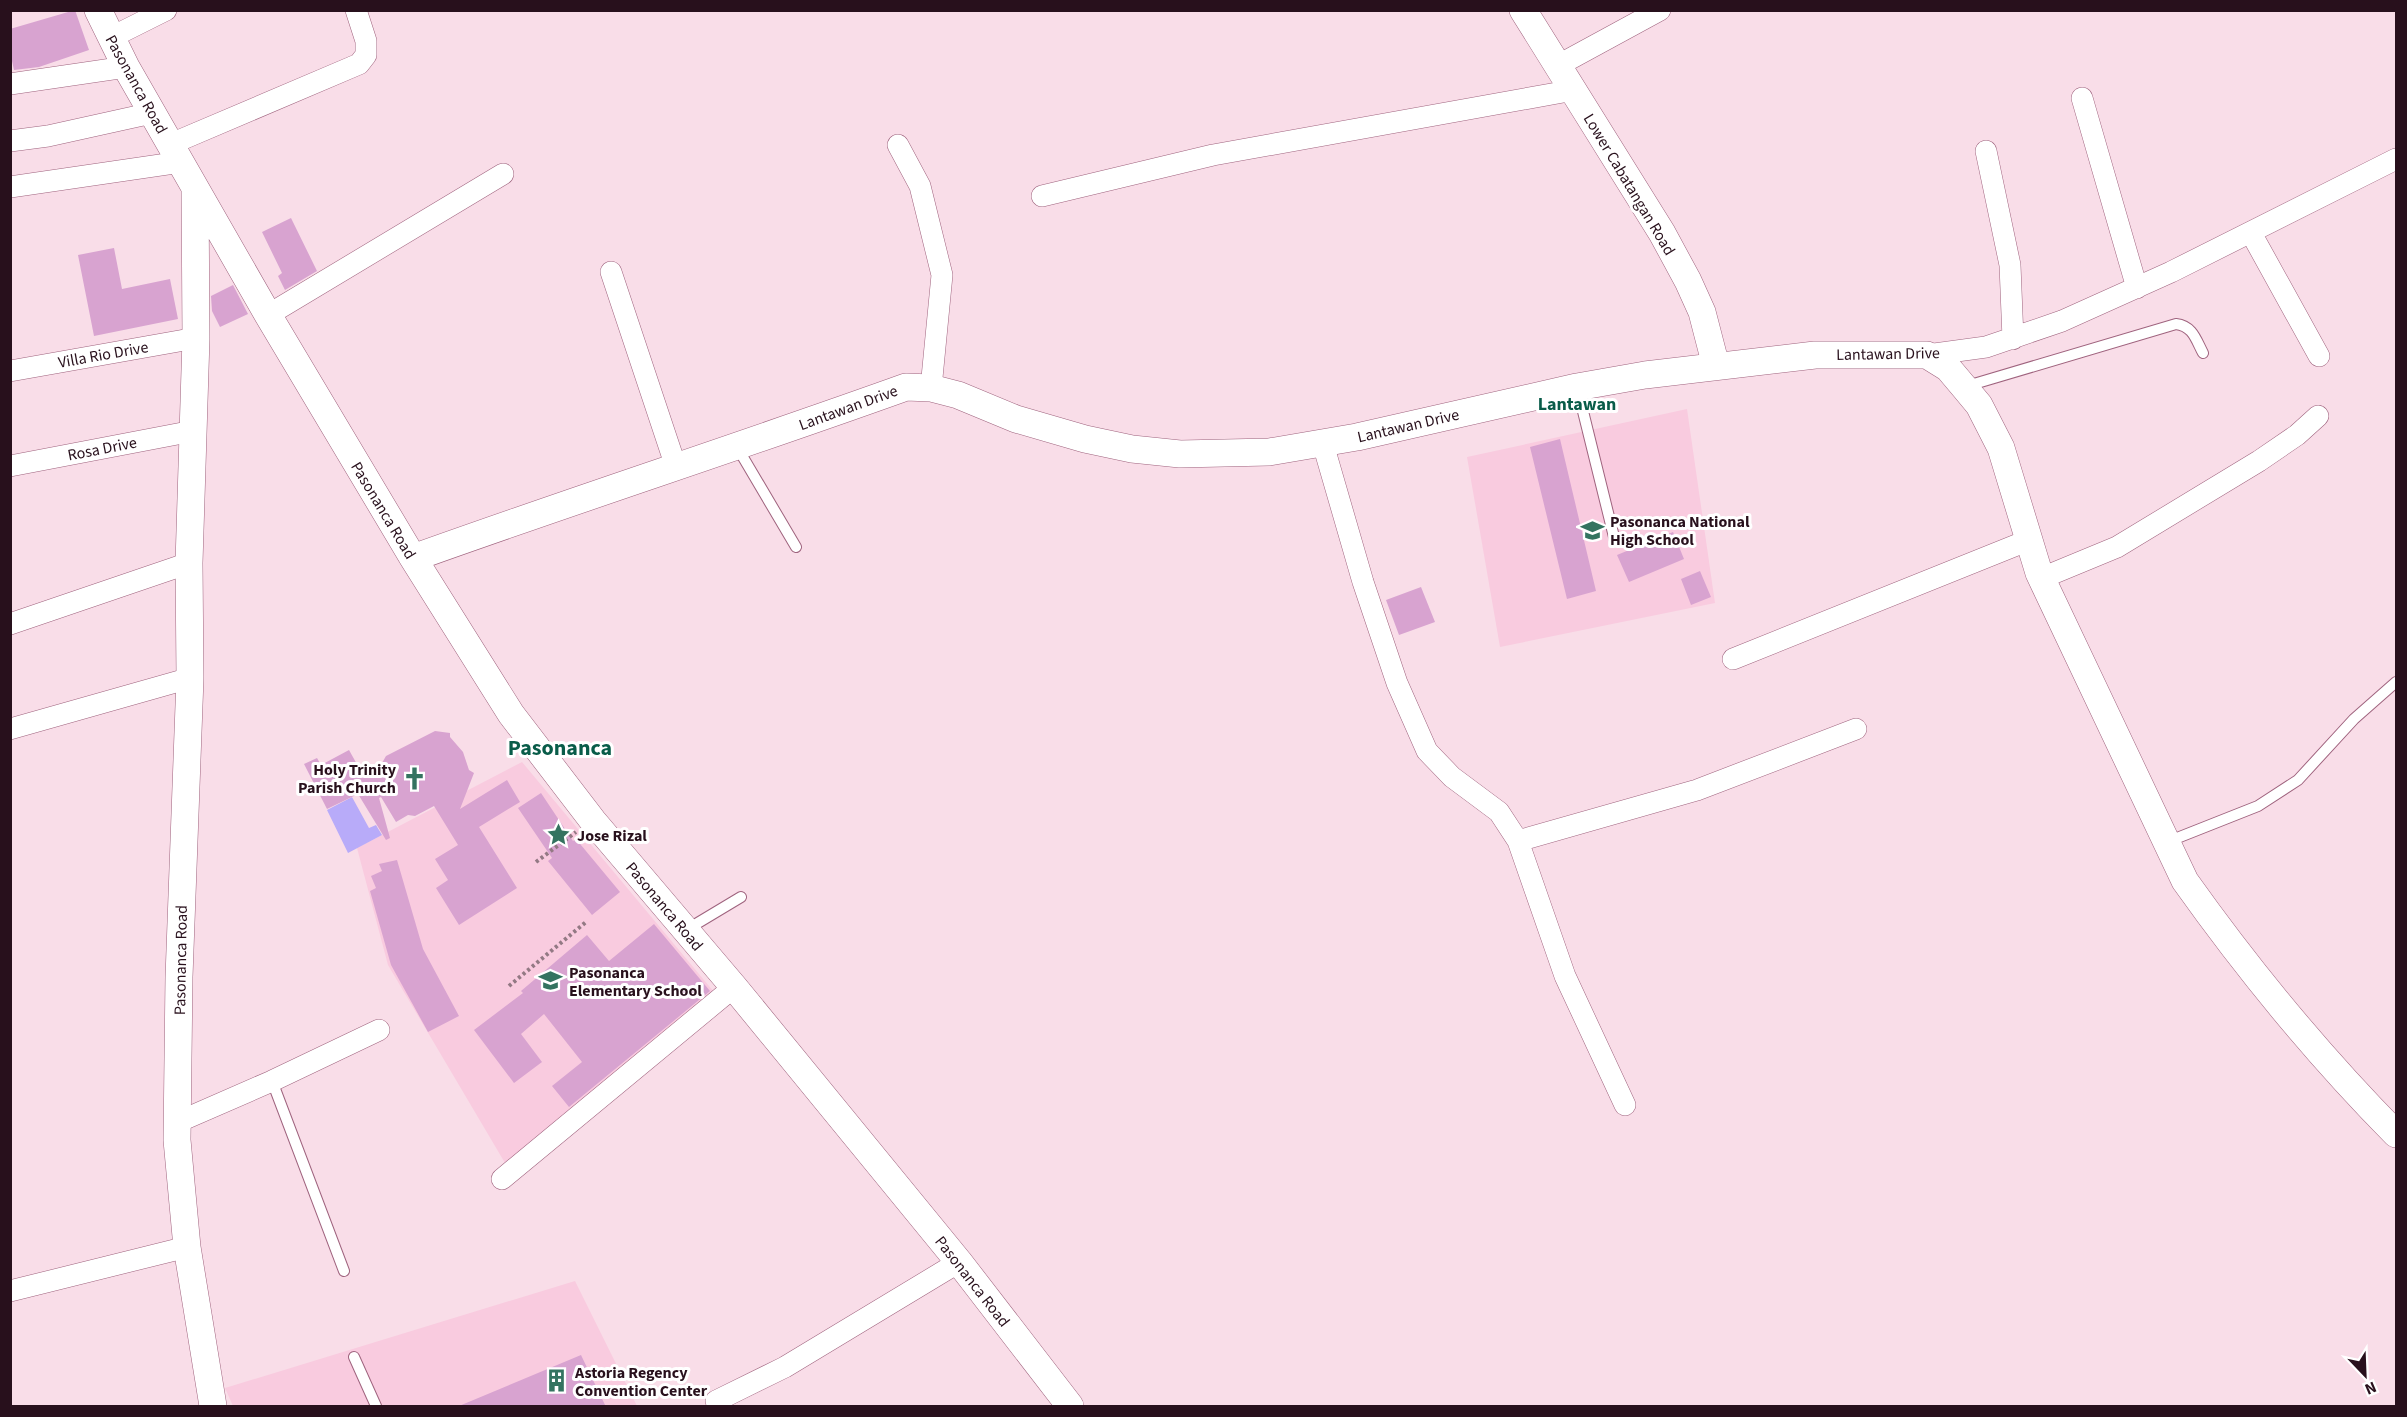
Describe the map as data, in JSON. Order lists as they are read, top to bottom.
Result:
{
  "streets": {
    "street": [
      "Pasonanca Road",
      "Lower Cabatangan Road",
      "Lantawan Drive",
      "Villa Rio Drive",
      "Rosa Drive"
    ]
  },
  "crossings": [
    ["Pasonanca Road", "Lantawan Drive"],
    ["Pasonanca Road", "Villa Rio Drive"],
    ["Pasonanca Road", "Rosa Drive"],
    ["Lower Cabatangan Road", "Lantawan Drive"]
  ],
  "districts": ["Lantawan", "Pasonanca"],
  "places": {
    "school or university": ["Pasonanca National High School", "Pasonanca Elementary School"],
    "church": ["Holy Trinity Parish Church"],
    "place": ["Jose Rizal"],
    "building": ["Astoria Regency Convention Center"]
  },
  "north": "bottom right"
}
